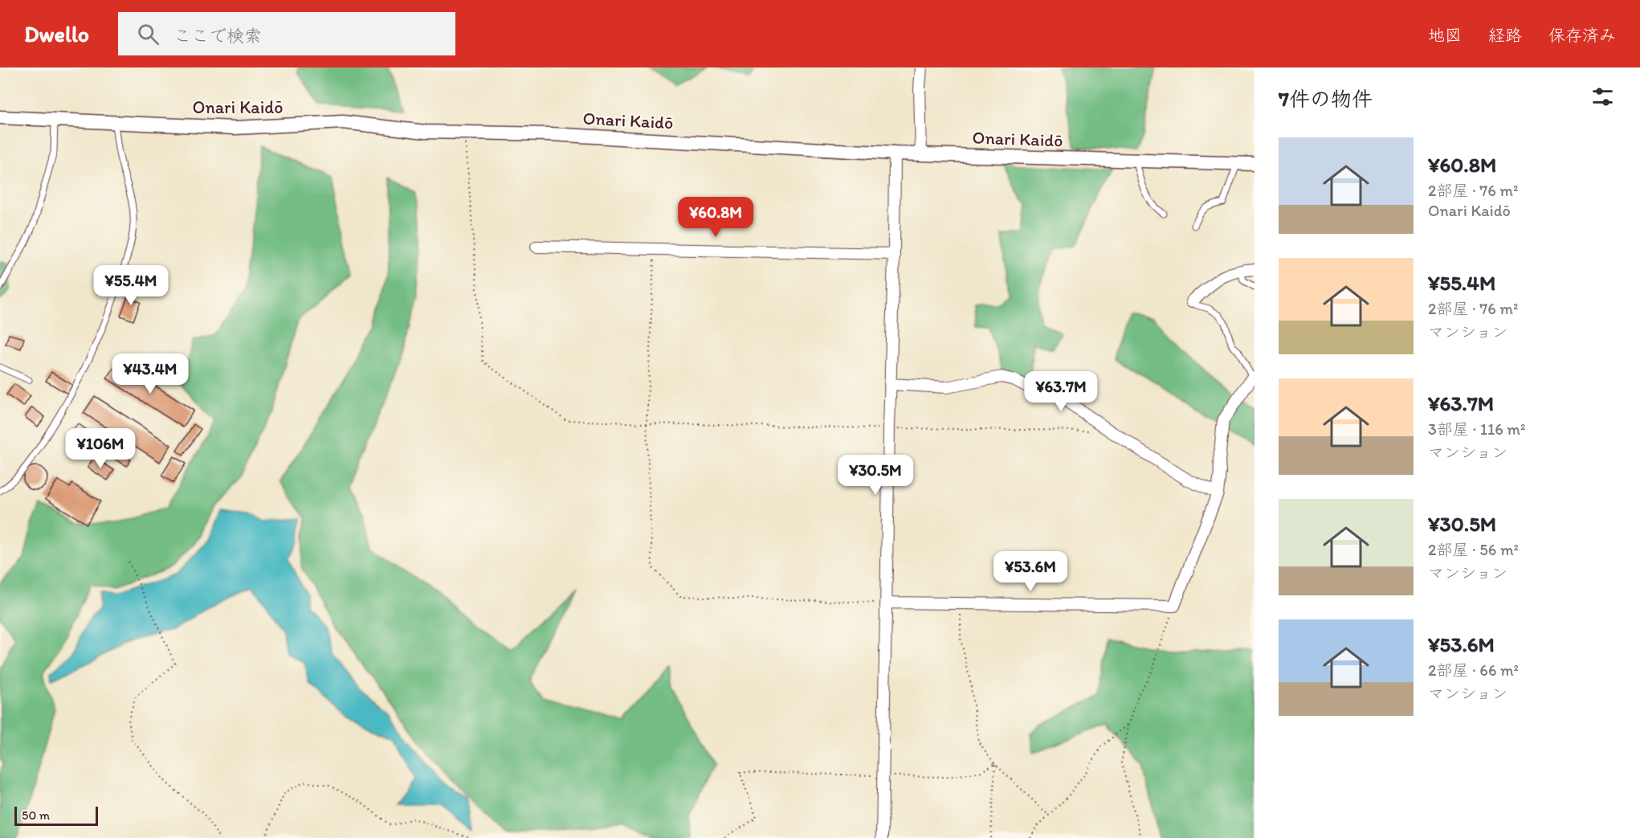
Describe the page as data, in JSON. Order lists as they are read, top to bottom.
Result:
{
  "streets": {
    "street": ["Onari Kaidō"]
  },
  "scale_bar": "50 m",
  "page": {
    "header": "Dwello",
    "search": "ここで検索",
    "nav": ["地図", "経路", "保存済み"],
    "heading": "7件の物件",
    "list": [
      {
        "name": "¥60.8M",
        "note": "2部屋 · 76 m² · Onari Kaidō"
      },
      {
        "name": "¥55.4M",
        "note": "2部屋 · 76 m² · マンション"
      },
      {
        "name": "¥63.7M",
        "note": "3部屋 · 116 m² · マンション"
      },
      {
        "name": "¥30.5M",
        "note": "2部屋 · 56 m² · マンション"
      },
      {
        "name": "¥53.6M",
        "note": "2部屋 · 66 m² · マンション"
      }
    ],
    "price": [
      "¥60.8M",
      "¥55.4M",
      "¥43.4M",
      "¥63.7M",
      "¥106M",
      "¥30.5M",
      "¥53.6M"
    ],
    "scale": "50 m"
  }
}
